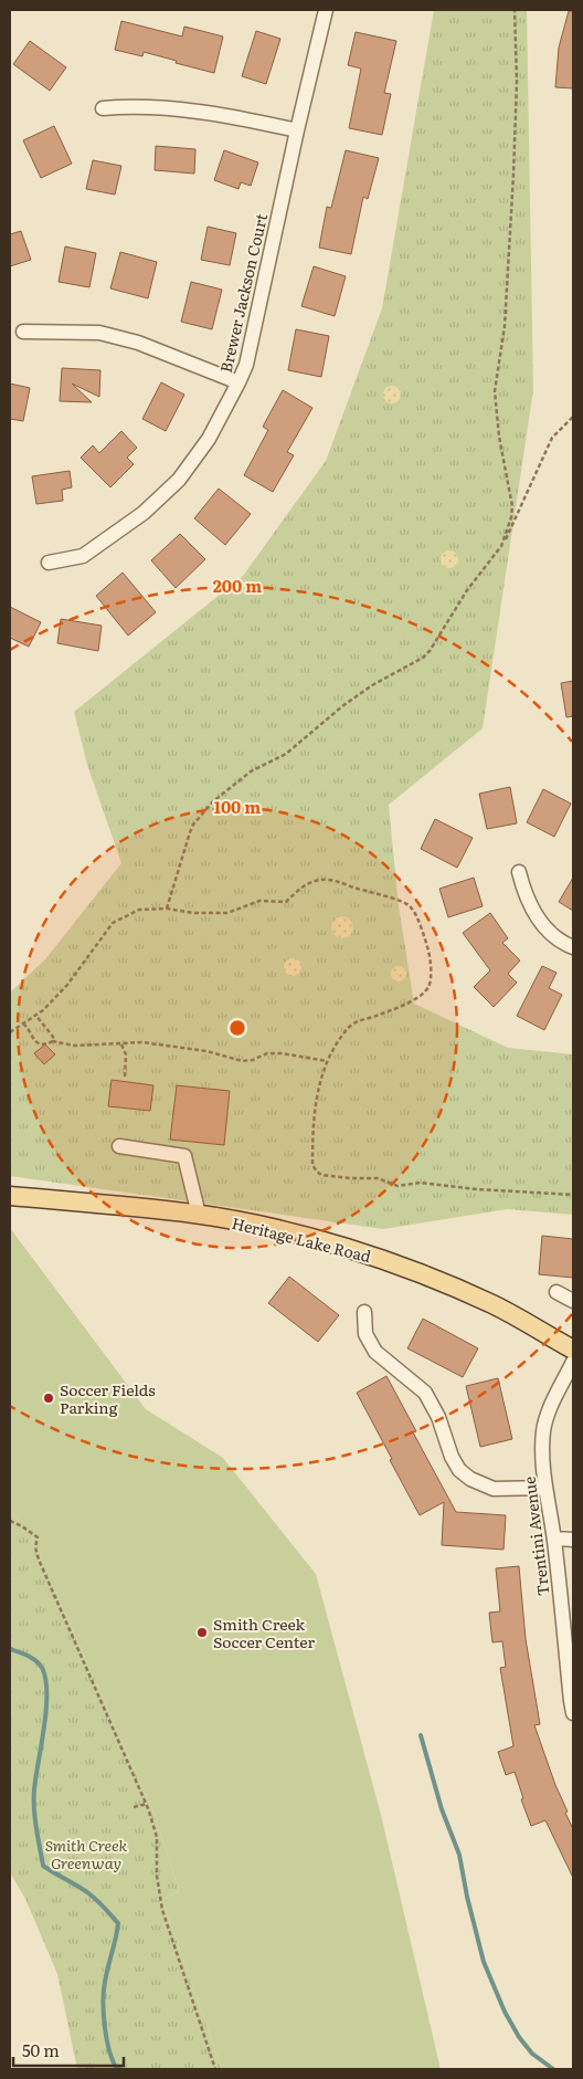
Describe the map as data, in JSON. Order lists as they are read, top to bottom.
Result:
{
  "streets": {
    "main road": ["Heritage Lake Road"],
    "street": ["Brewer Jackson Court", "Trentini Avenue"]
  },
  "parks": ["Smith Creek Greenway"],
  "places": ["Soccer Fields Parking", "Smith Creek Soccer Center"],
  "scale_bar": "50 m",
  "rings": ["200 m", "100 m"]
}
